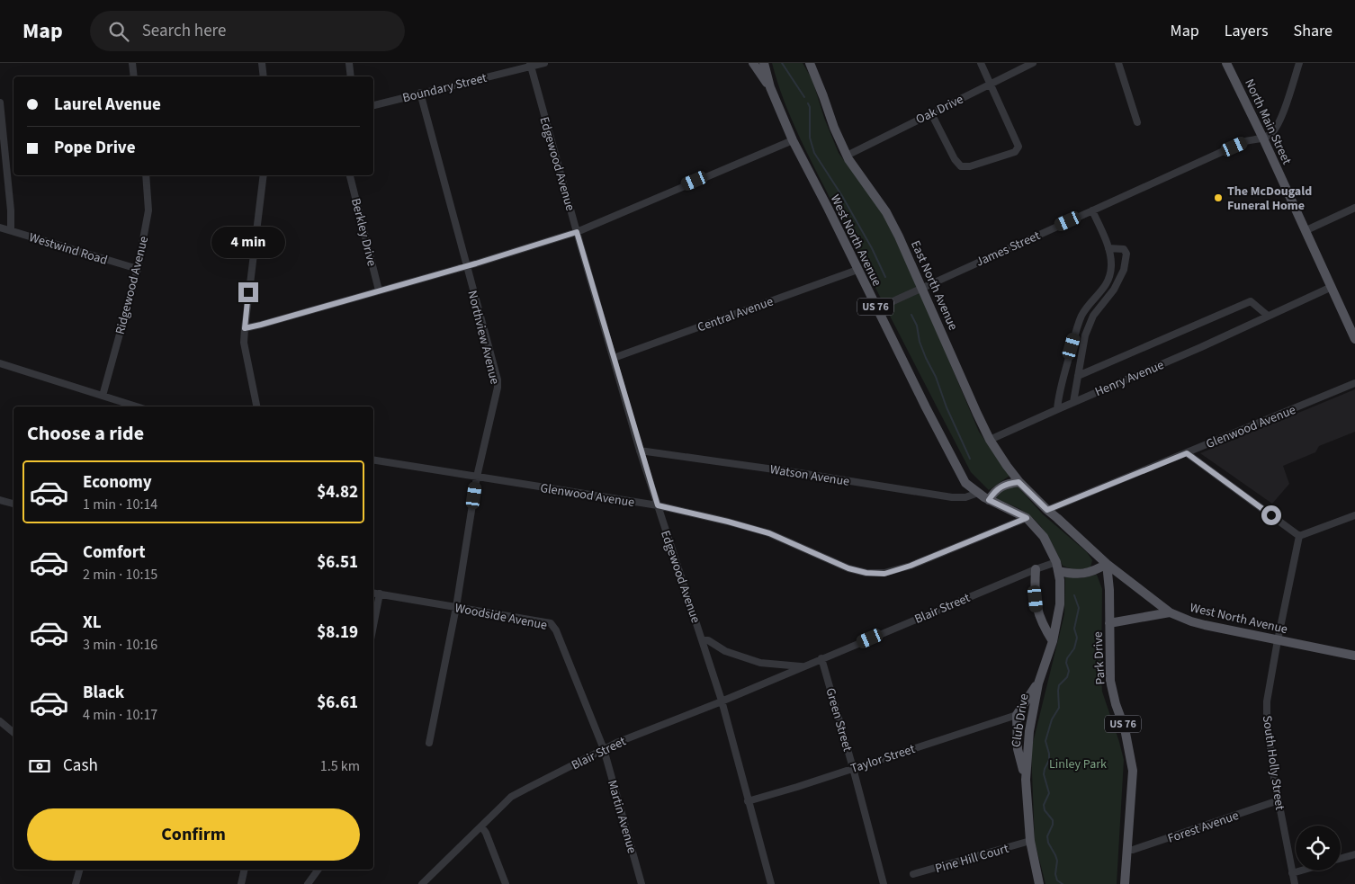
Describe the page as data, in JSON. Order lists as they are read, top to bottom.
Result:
{
  "streets": {
    "main road": [
      "North Main Street",
      "West North Avenue",
      "East North Avenue",
      "US 76",
      "Park Drive",
      "Club Drive"
    ],
    "street": [
      "Boundary Street",
      "Oak Drive",
      "Edgewood Avenue",
      "Berkley Drive",
      "Westwind Road",
      "James Street",
      "Ridgewood Avenue",
      "Central Avenue",
      "Northview Avenue",
      "Henry Avenue",
      "Glenwood Avenue",
      "Watson Avenue",
      "Blair Street",
      "Woodside Avenue",
      "Green Street",
      "Taylor Street",
      "South Holly Street",
      "Martin Avenue",
      "Forest Avenue",
      "Pine Hill Court"
    ]
  },
  "crossings": [
    ["Boundary Street", "Edgewood Avenue"],
    ["Boundary Street", "Northview Avenue"],
    ["Oak Drive", "East North Avenue"],
    ["North Main Street", "James Street"],
    ["North Main Street", "Henry Avenue"],
    ["Edgewood Avenue", "Central Avenue"],
    ["Edgewood Avenue", "Glenwood Avenue"],
    ["Edgewood Avenue", "Watson Avenue"],
    ["Edgewood Avenue", "Blair Street"],
    ["Edgewood Avenue", "Taylor Street"],
    ["West North Avenue", "James Street"],
    ["West North Avenue", "East North Avenue"],
    ["West North Avenue", "US 76"],
    ["West North Avenue", "Central Avenue"],
    ["West North Avenue", "Glenwood Avenue"],
    ["West North Avenue", "Watson Avenue"],
    ["West North Avenue", "Park Drive"],
    ["West North Avenue", "South Holly Street"],
    ["Westwind Road", "Ridgewood Avenue"],
    ["James Street", "East North Avenue"],
    ["East North Avenue", "Henry Avenue"],
    ["East North Avenue", "Glenwood Avenue"],
    ["US 76", "Glenwood Avenue"],
    ["US 76", "Blair Street"],
    ["US 76", "Club Drive"],
    ["Northview Avenue", "Glenwood Avenue"],
    ["Northview Avenue", "Woodside Avenue"],
    ["Blair Street", "Woodside Avenue"],
    ["Blair Street", "Green Street"],
    ["Blair Street", "Club Drive"],
    ["Blair Street", "Martin Avenue"],
    ["Woodside Avenue", "Martin Avenue"],
    ["Park Drive", "Forest Avenue"],
    ["Green Street", "Taylor Street"],
    ["Club Drive", "Pine Hill Court"],
    ["South Holly Street", "Forest Avenue"]
  ],
  "parks": ["Linley Park"],
  "places": ["The McDougald Funeral Home"],
  "page": {
    "header": "Map",
    "search": "Search here",
    "nav": ["Map", "Layers", "Share"],
    "banner": ["Laurel Avenue", "Pope Drive"],
    "bubble": "4 min",
    "heading": "Choose a ride",
    "list": [
      {
        "name": "Economy",
        "note": "1 min · 10:14",
        "value": "$4.82"
      },
      {
        "name": "Comfort",
        "note": "2 min · 10:15",
        "value": "$6.51"
      },
      {
        "name": "XL",
        "note": "3 min · 10:16",
        "value": "$8.19"
      },
      {
        "name": "Black",
        "note": "4 min · 10:17",
        "value": "$6.61"
      }
    ],
    "pay": ["Cash", "1.5 km"],
    "buttons": "Confirm"
  }
}
